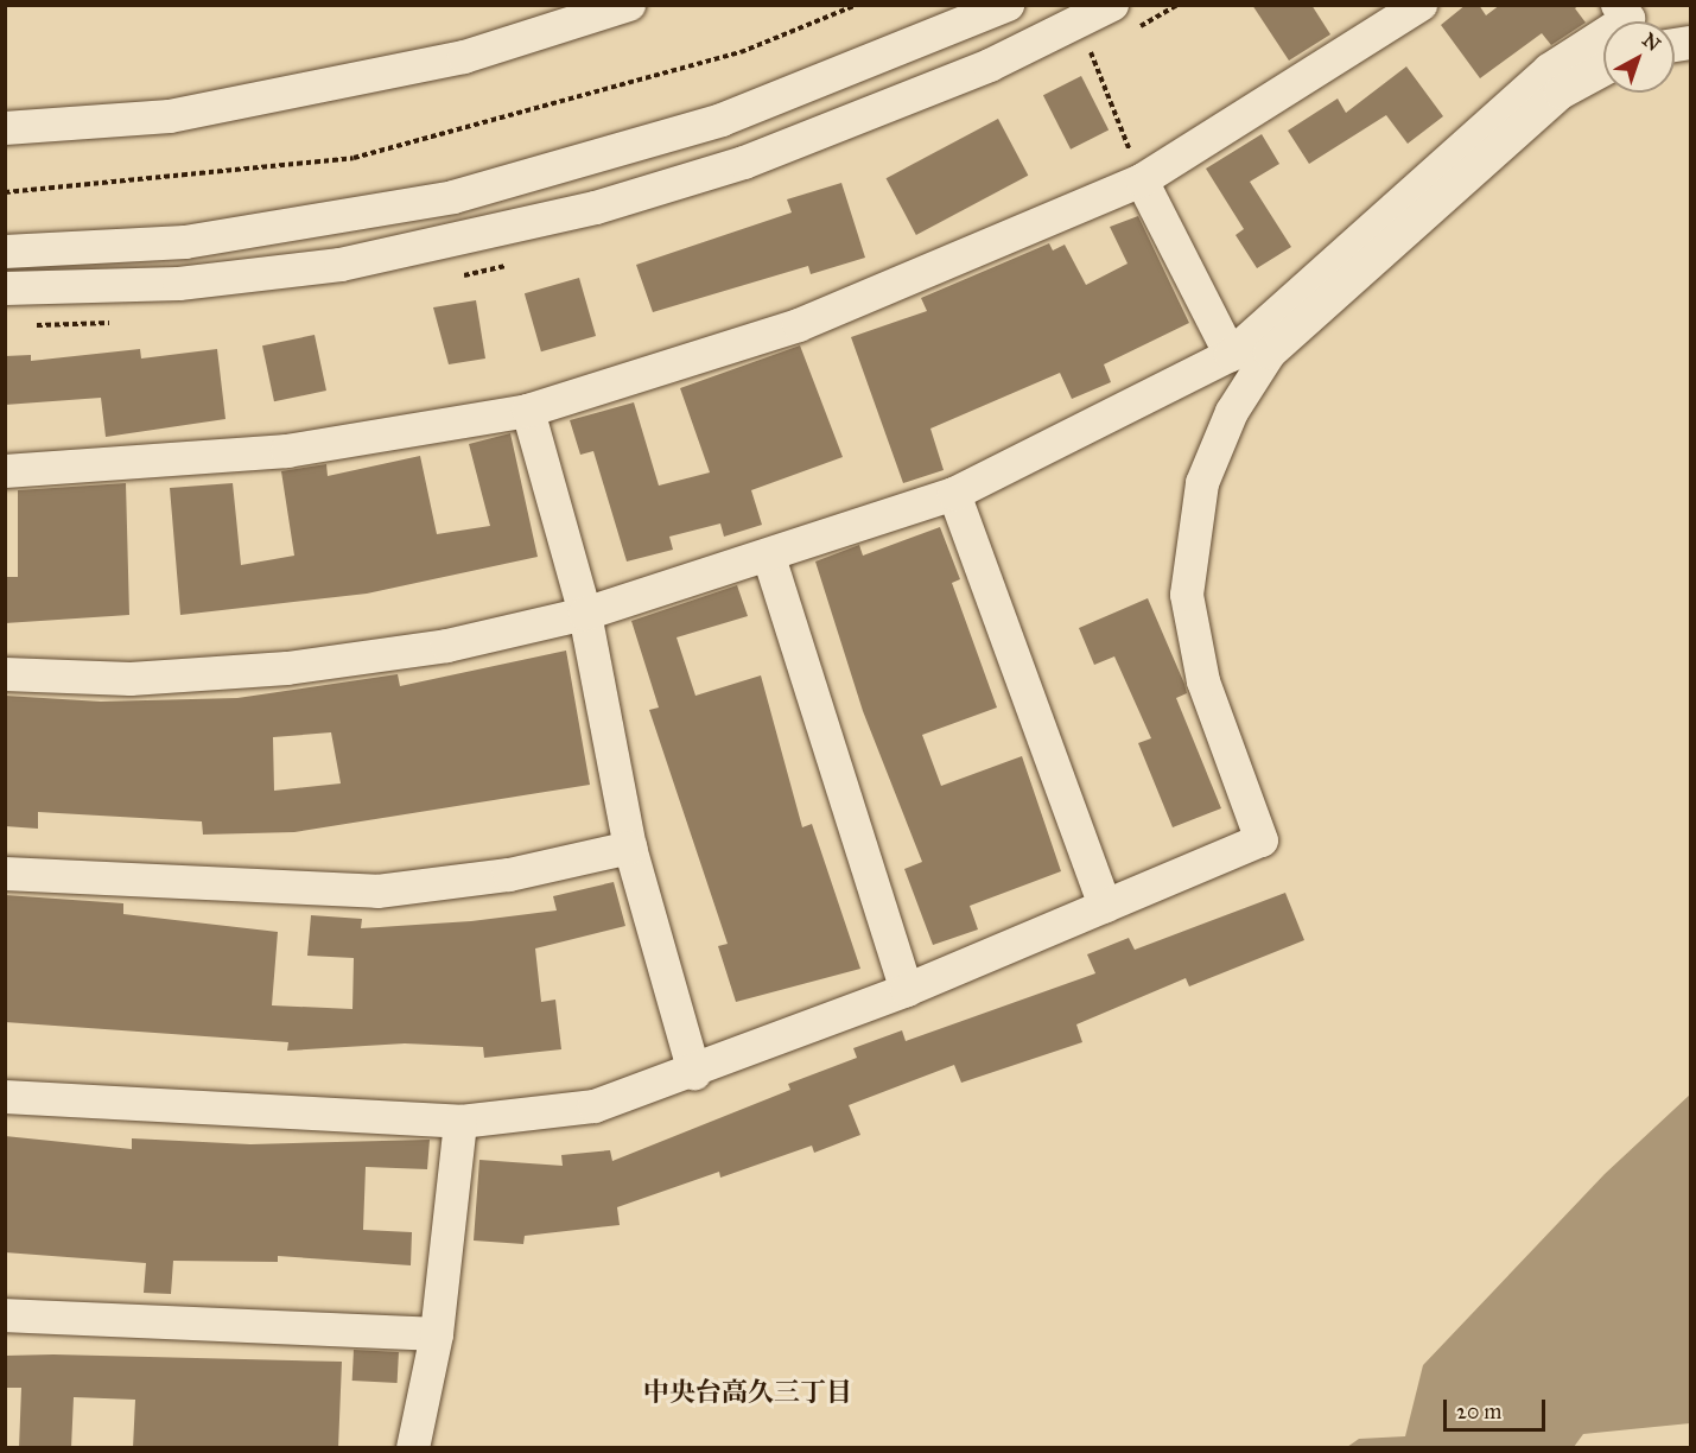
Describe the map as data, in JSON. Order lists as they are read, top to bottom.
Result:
{
  "districts": ["中央台高久三丁目"],
  "scale_bar": "20 m",
  "north": "top right"
}
